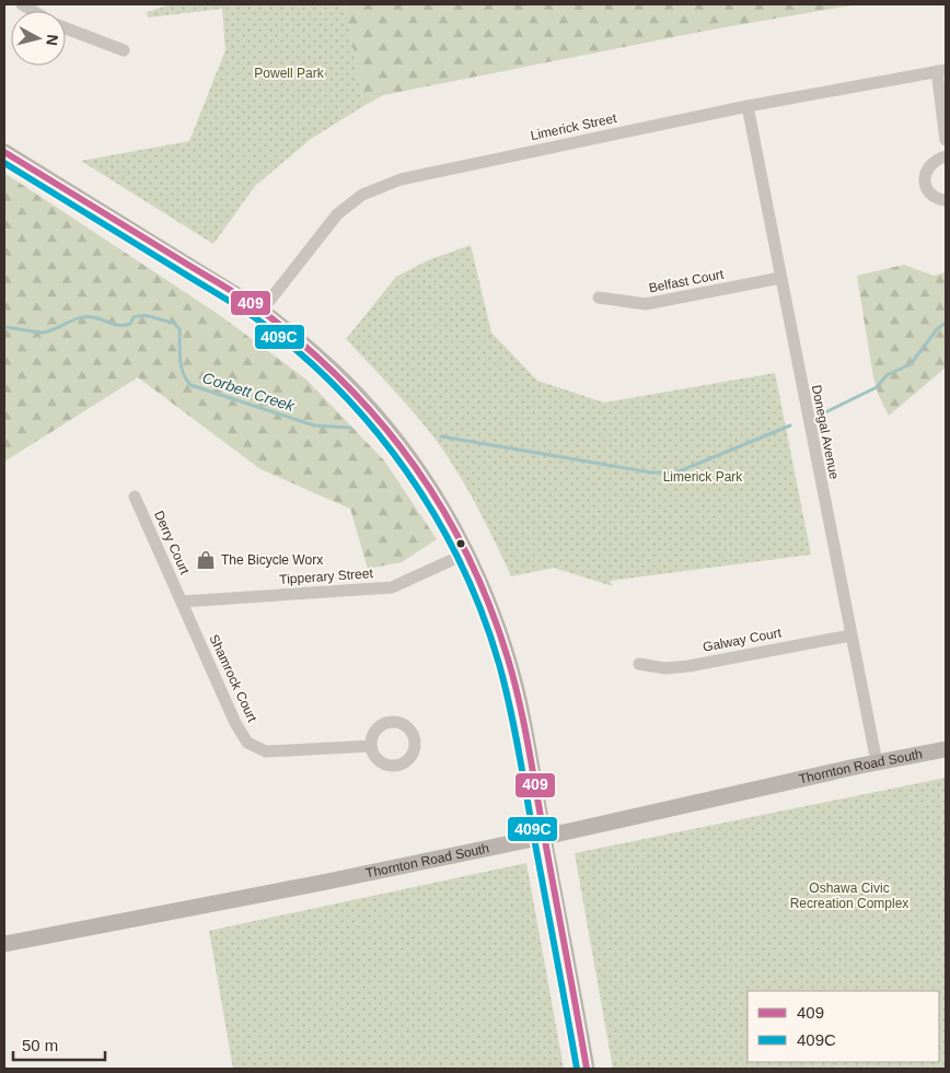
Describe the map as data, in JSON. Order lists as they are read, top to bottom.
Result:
{
  "streets": {
    "main road": ["Thornton Road South"],
    "street": [
      "Limerick Street",
      "Belfast Court",
      "Donegal Avenue",
      "Derry Court",
      "Tipperary Street",
      "Galway Court",
      "Shamrock Court"
    ]
  },
  "crossings": [
    ["Limerick Street", "Donegal Avenue"],
    ["Belfast Court", "Donegal Avenue"],
    ["Donegal Avenue", "Galway Court"],
    ["Donegal Avenue", "Thornton Road South"],
    ["Derry Court", "Tipperary Street"],
    ["Derry Court", "Shamrock Court"],
    ["Tipperary Street", "Shamrock Court"]
  ],
  "water": ["Corbett Creek"],
  "parks": ["Powell Park", "Limerick Park", "Oshawa Civic Recreation Complex"],
  "places": {
    "shop": ["The Bicycle Worx"]
  },
  "lines": ["transit line 409", "transit line 409C"],
  "legend": ["409", "409C"],
  "scale_bar": "50 m",
  "north": "right"
}
